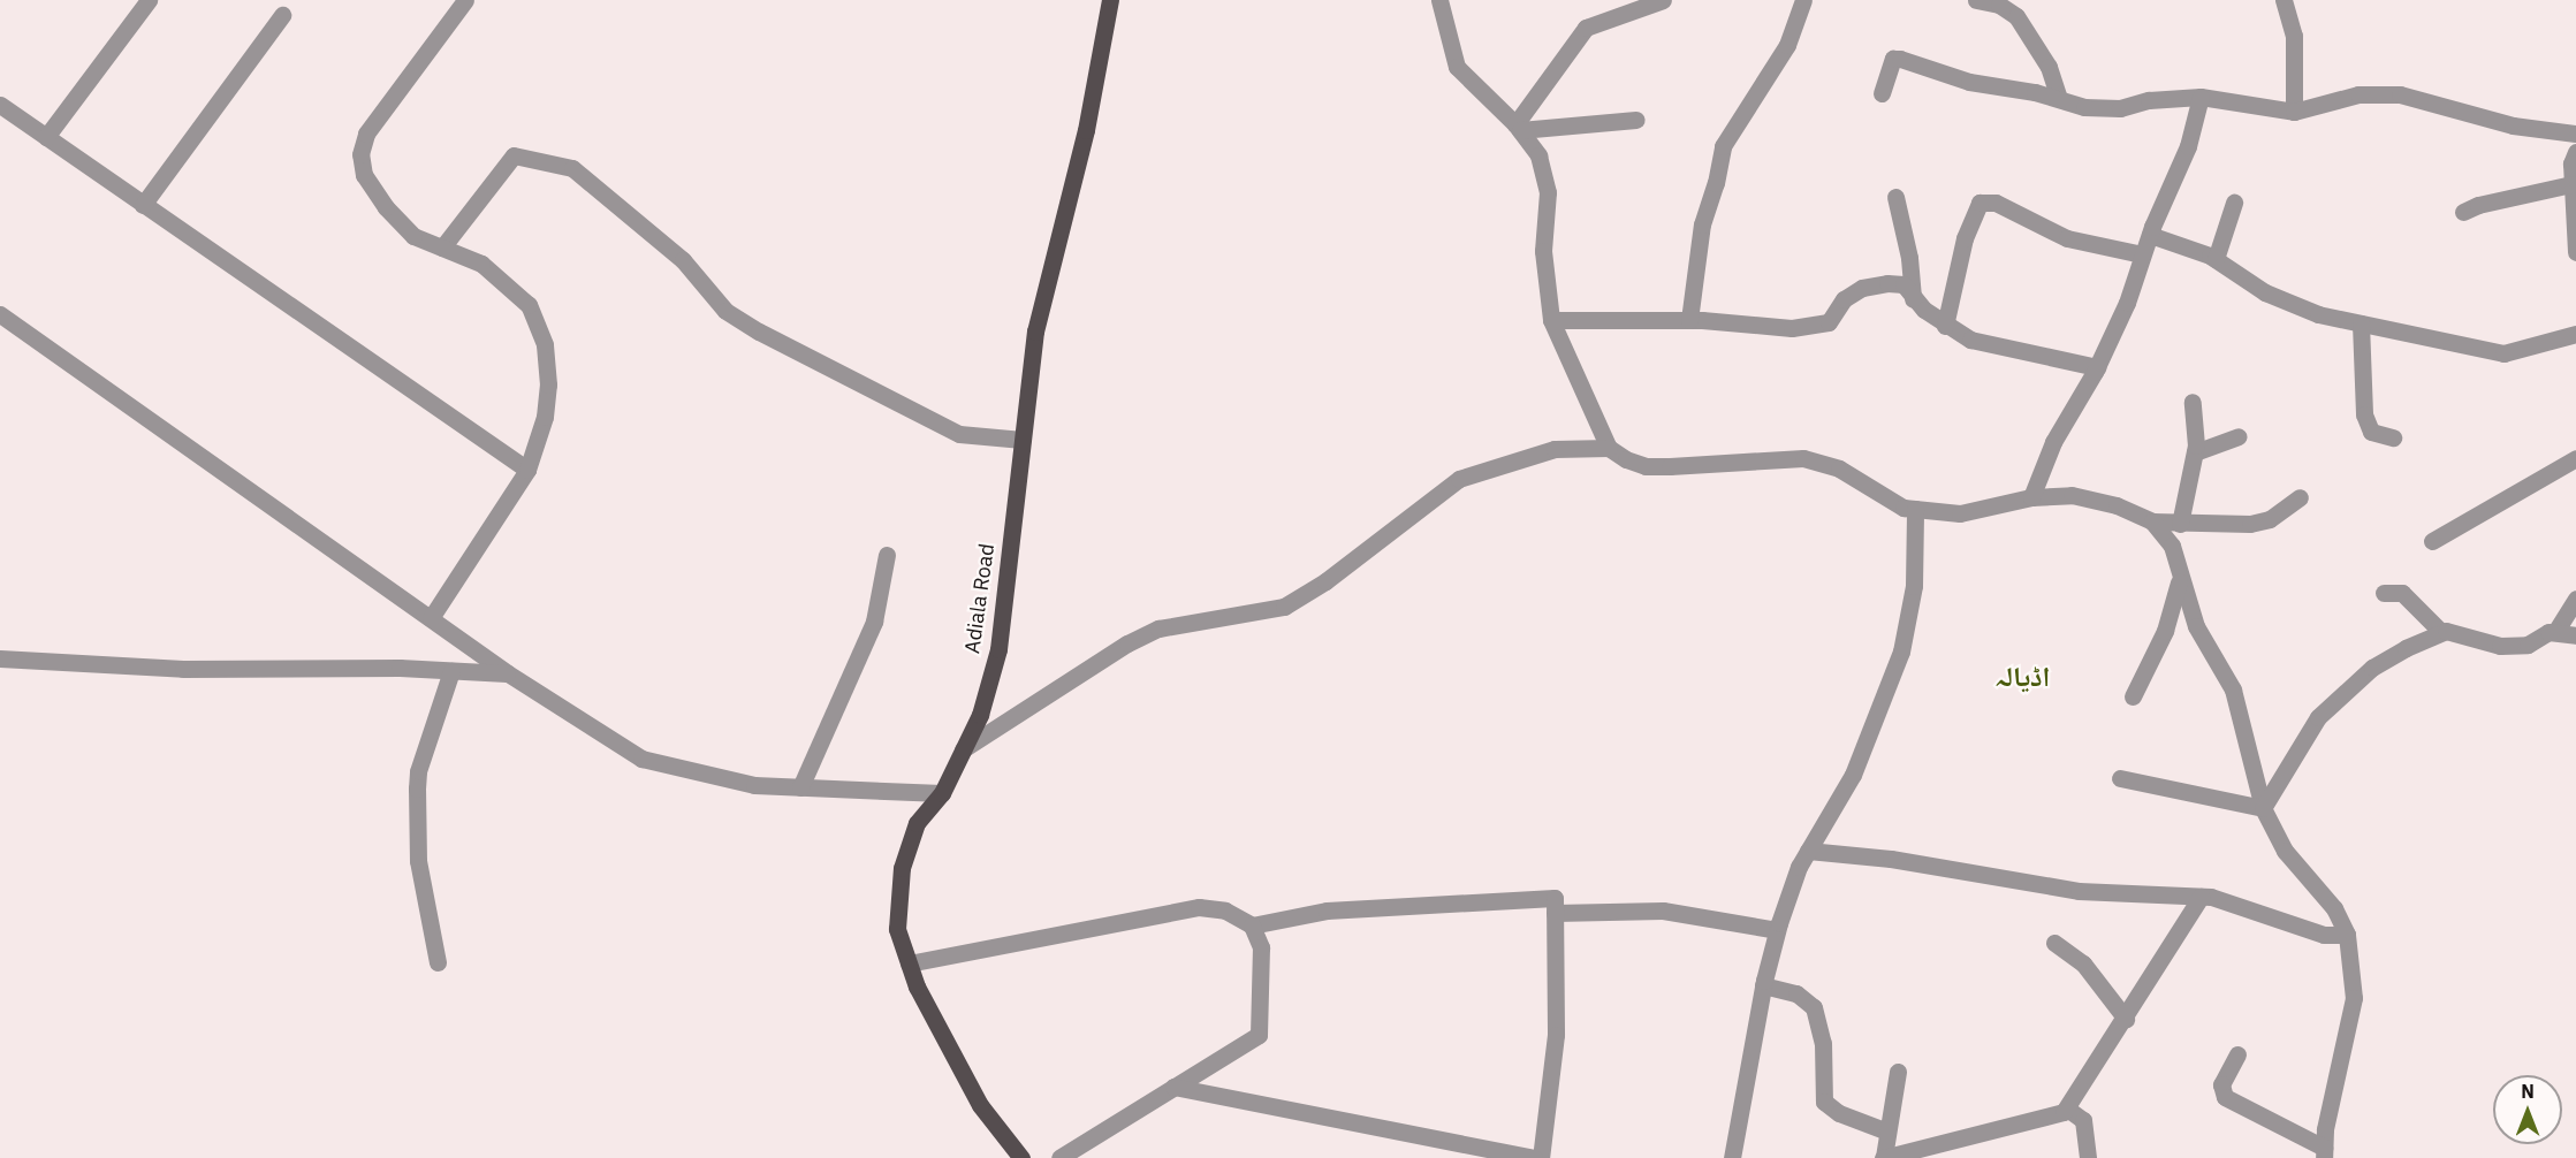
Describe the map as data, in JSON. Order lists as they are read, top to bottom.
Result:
{
  "streets": {
    "main road": ["Adiala Road"]
  },
  "districts": ["اڈیالہ"],
  "north": "top"
}
